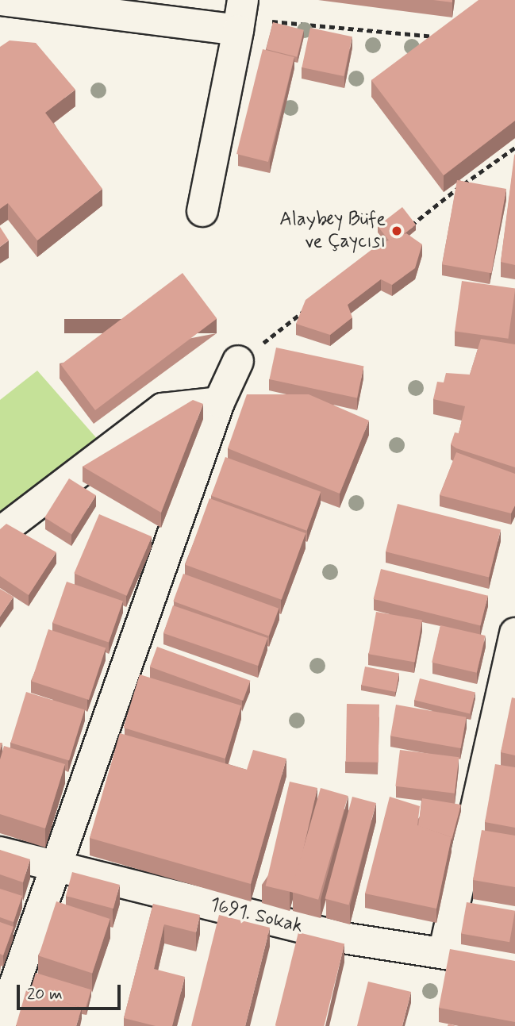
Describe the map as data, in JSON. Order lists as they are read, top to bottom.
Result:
{
  "streets": {
    "street": ["1691. Sokak"]
  },
  "places": ["Alaybey Büfe ve Çaycısı"],
  "scale_bar": "20 m"
}
